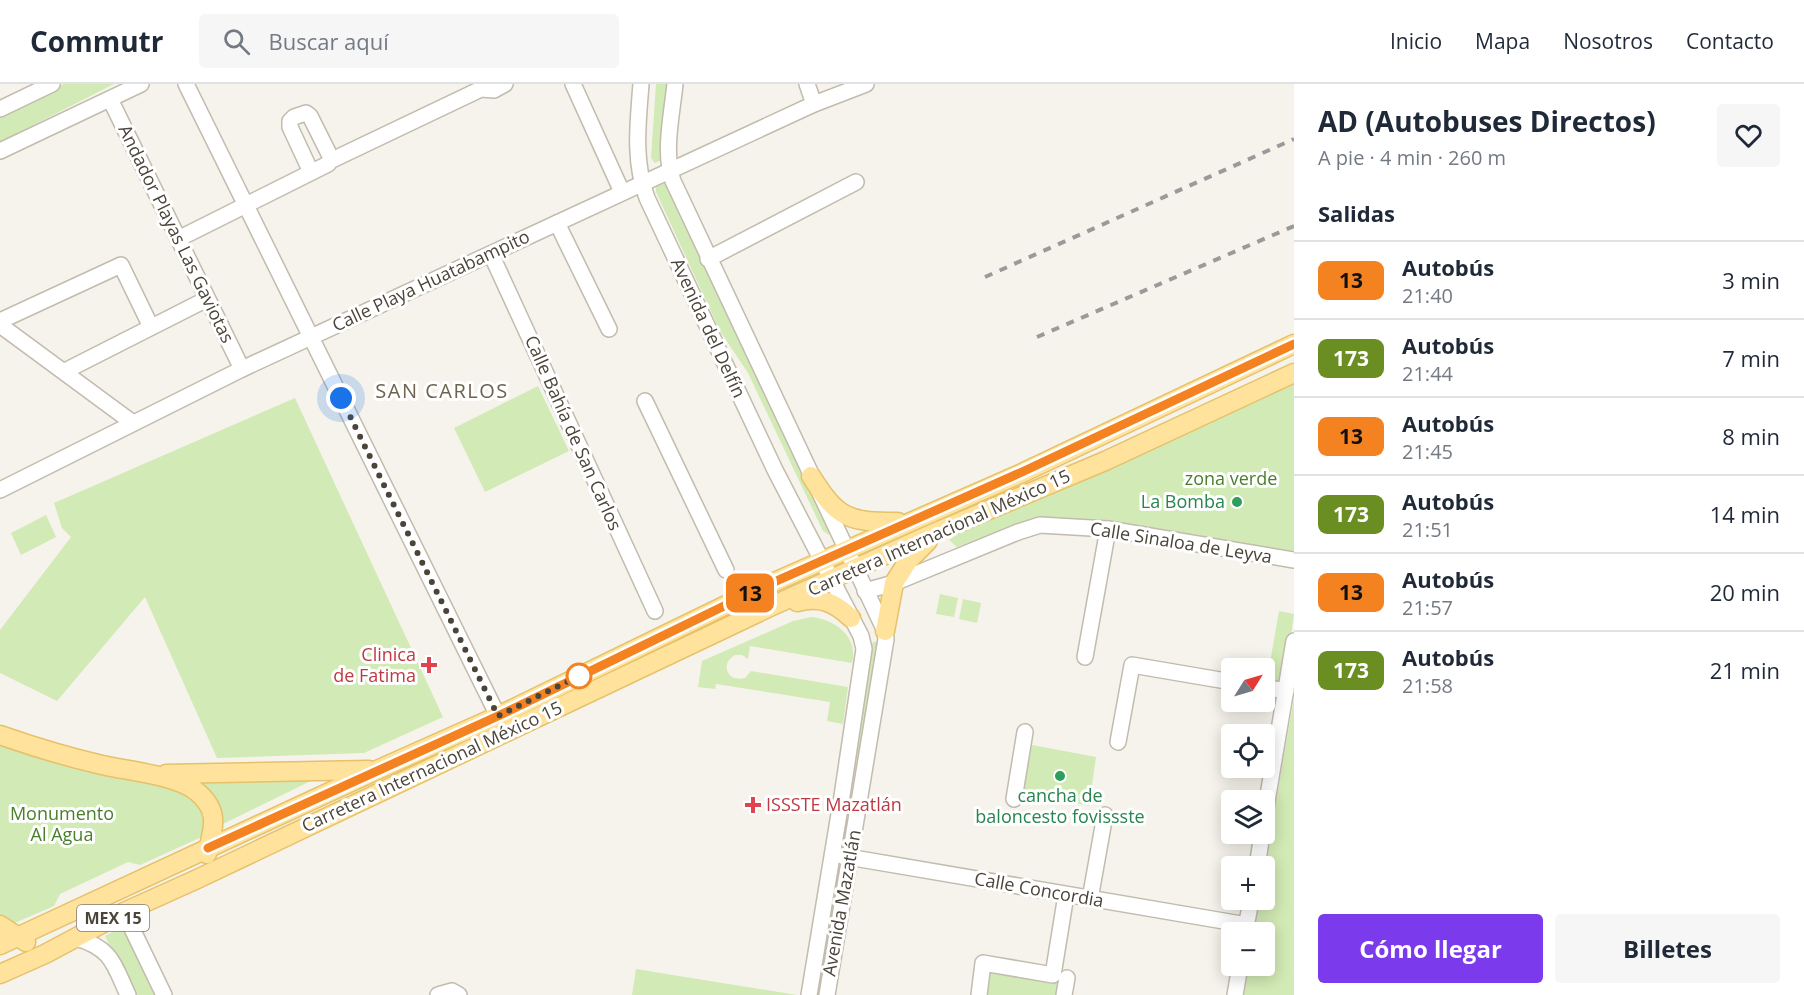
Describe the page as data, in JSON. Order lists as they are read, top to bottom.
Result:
{
  "streets": {
    "main road": ["Carretera Internacional México 15", "MEX 15"],
    "street": [
      "Andador Playas Las Gaviotas",
      "Calle Playa Huatabampito",
      "Avenida del Delfín",
      "Calle Bahía de San Carlos",
      "Calle Sinaloa de Leyva",
      "Calle Concordia",
      "Avenida Mazatlán"
    ]
  },
  "crossings": [
    ["Andador Playas Las Gaviotas", "Calle Playa Huatabampito"],
    ["Calle Playa Huatabampito", "Avenida del Delfín"],
    ["Calle Playa Huatabampito", "Calle Bahía de San Carlos"],
    ["Avenida del Delfín", "Carretera Internacional México 15"],
    ["Carretera Internacional México 15", "Avenida Mazatlán"],
    ["Carretera Internacional México 15", "MEX 15"],
    ["Calle Concordia", "Avenida Mazatlán"]
  ],
  "districts": ["SAN CARLOS"],
  "parks": ["zona verde", "Monumento Al Agua"],
  "places": {
    "other": ["La Bomba", "cancha de baloncesto fovissste"],
    "health": ["Clinica de Fatima", "ISSSTE Mazatlán"]
  },
  "lines": ["bus line 13"],
  "north": "top right",
  "page": {
    "header": "Commutr",
    "search": "Buscar aquí",
    "nav": [
      "Inicio",
      "Mapa",
      "Nosotros",
      "Contacto"
    ],
    "on_map": "13",
    "heading": [
      ["AD (Autobuses Directos)", "A pie · 4 min · 260 m"],
      "Salidas"
    ],
    "list": [
      {
        "mark": "13",
        "name": "Autobús",
        "note": "21:40",
        "value": "3 min"
      },
      {
        "mark": "173",
        "name": "Autobús",
        "note": "21:44",
        "value": "7 min"
      },
      {
        "mark": "13",
        "name": "Autobús",
        "note": "21:45",
        "value": "8 min"
      },
      {
        "mark": "173",
        "name": "Autobús",
        "note": "21:51",
        "value": "14 min"
      },
      {
        "mark": "13",
        "name": "Autobús",
        "note": "21:57",
        "value": "20 min"
      },
      {
        "mark": "173",
        "name": "Autobús",
        "note": "21:58",
        "value": "21 min"
      }
    ],
    "map_buttons": ["+", "−"],
    "buttons": ["Cómo llegar", "Billetes"]
  }
}
